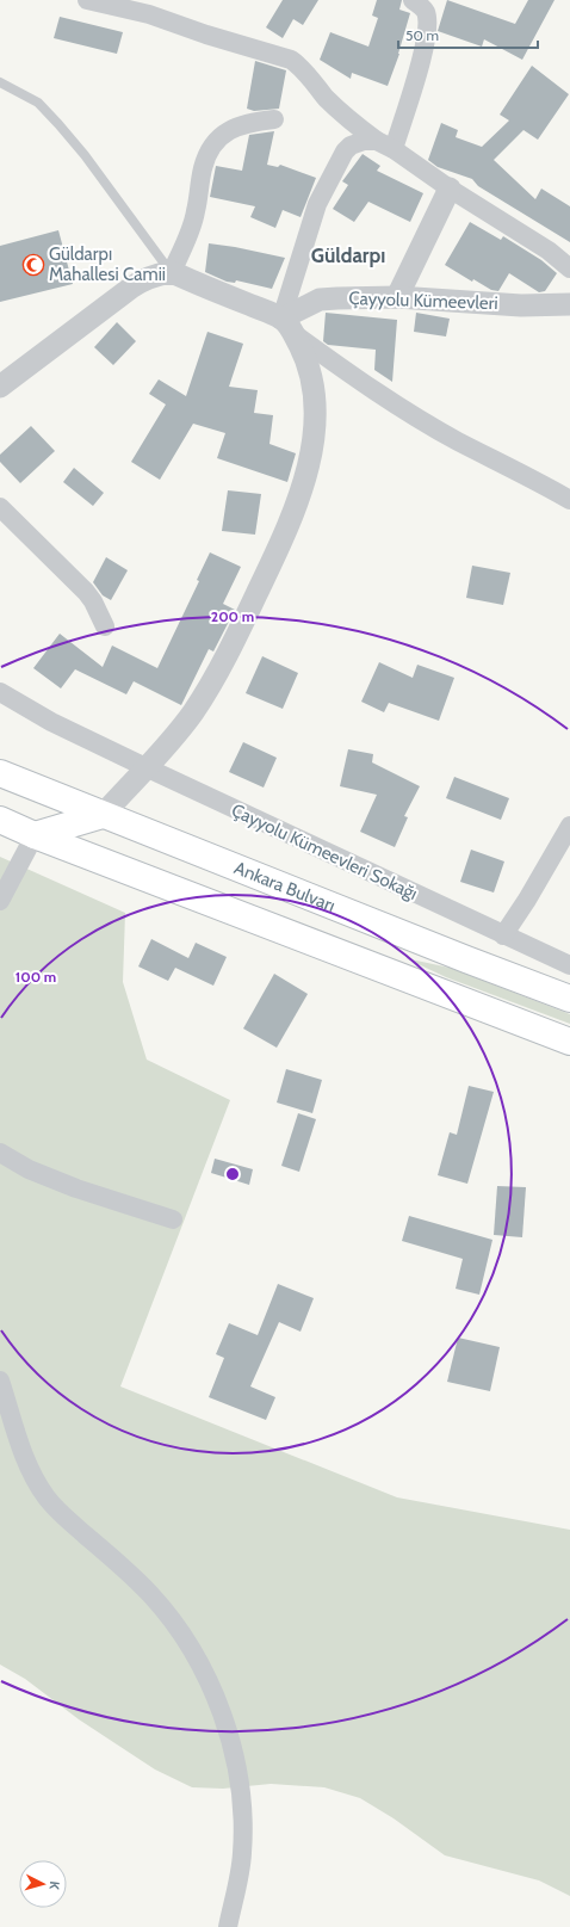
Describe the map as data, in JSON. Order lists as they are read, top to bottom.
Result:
{
  "streets": {
    "main road": ["Ankara Bulvarı"],
    "street": ["Çayyolu Kümeevleri", "Çayyolu Kümeevleri Sokağı"]
  },
  "districts": ["Güldarpı"],
  "places": {
    "mosque": ["Güldarpı Mahallesi Camii"]
  },
  "scale_bar": "50 m",
  "north": "right",
  "rings": ["200 m", "100 m"]
}
